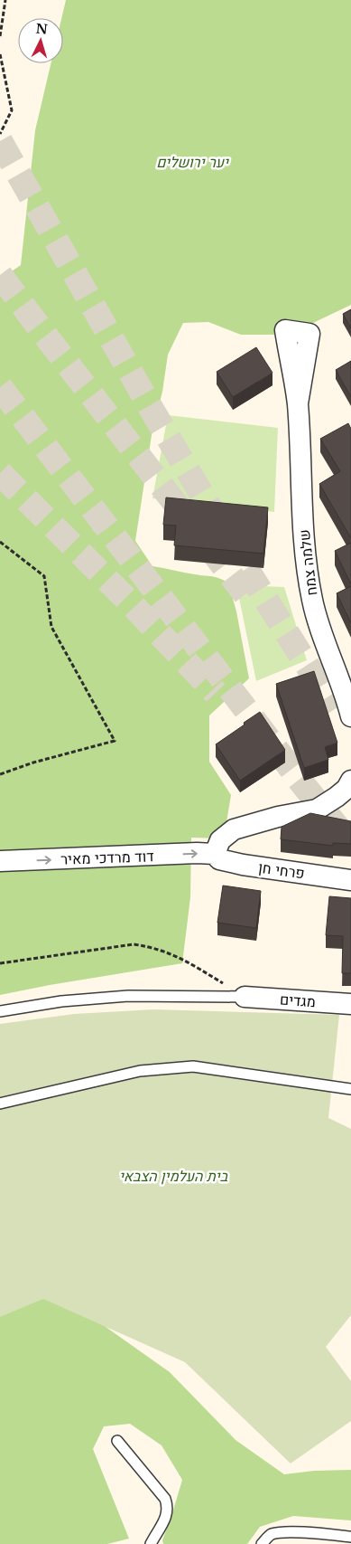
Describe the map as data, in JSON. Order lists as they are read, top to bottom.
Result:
{
  "streets": {
    "street": [
      "שלמה צמח",
      "דוד מרדכי מאיר",
      "פרחי חן",
      "מגדים"
    ]
  },
  "crossings": [
    ["דוד מרדכי מאיר", "פרחי חן"]
  ],
  "one_way": ["דוד מרדכי מאיר"],
  "parks": ["יער ירושלים", "בית העלמין הצבאי"],
  "north": "top"
}
